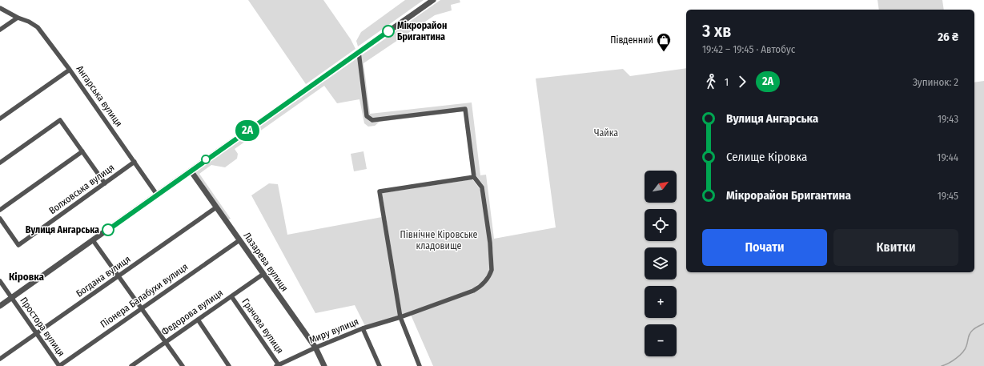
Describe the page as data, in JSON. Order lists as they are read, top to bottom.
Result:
{
  "streets": {
    "street": [
      "Ангарська вулиця",
      "Волховська вулиця",
      "Лазарева вулиця",
      "Богдана вулиця",
      "Піонера Балабухи вулиця",
      "Федорова вулиця",
      "Грачова вулиця",
      "Простора вулиця",
      "Миру вулиця"
    ]
  },
  "crossings": [
    ["Ангарська вулиця", "Волховська вулиця"],
    ["Лазарева вулиця", "Богдана вулиця"],
    ["Лазарева вулиця", "Піонера Балабухи вулиця"],
    ["Лазарева вулиця", "Федорова вулиця"],
    ["Лазарева вулиця", "Миру вулиця"],
    ["Богдана вулиця", "Простора вулиця"],
    ["Піонера Балабухи вулиця", "Простора вулиця"],
    ["Федорова вулиця", "Грачова вулиця"],
    ["Грачова вулиця", "Миру вулиця"]
  ],
  "districts": ["Кіровка"],
  "parks": ["Чайка", "Північне Кіровське кладовище"],
  "places": {
    "other": ["Мікрорайон Бригантина", "Вулиця Ангарська"],
    "shop": ["Південний"]
  },
  "lines": ["bus line 2А"],
  "north": "top right",
  "page": {
    "on_map": "2А",
    "heading": ["3 хв", "19:42 – 19:45 · Автобус", "26 ₴"],
    "legs": ["1", "2А", "Зупинок: 2"],
    "list": [
      {
        "name": "Вулиця Ангарська",
        "value": "19:43"
      },
      {
        "name": "Селище Кіровка",
        "value": "19:44"
      },
      {
        "name": "Мікрорайон Бригантина",
        "value": "19:45"
      }
    ],
    "map_buttons": ["+", "−"],
    "buttons": ["Почати", "Квитки"]
  }
}
